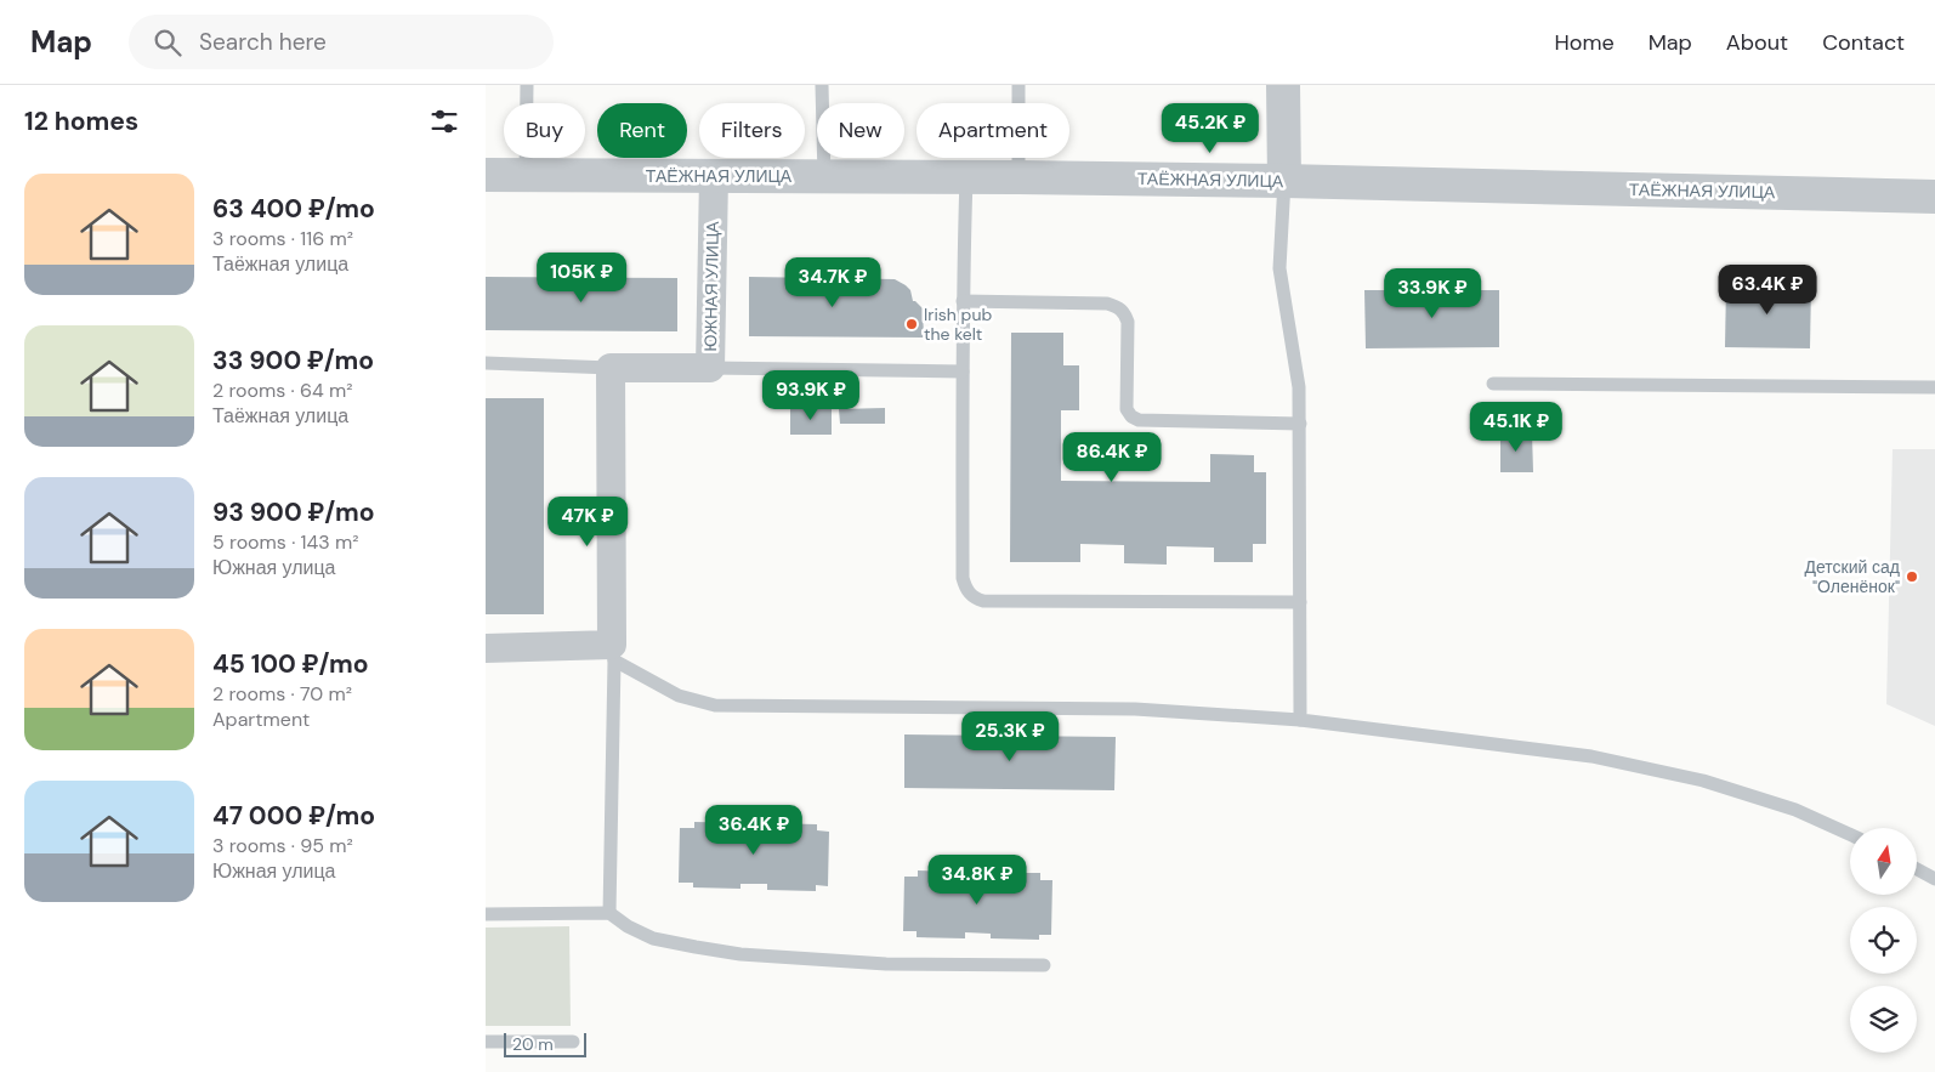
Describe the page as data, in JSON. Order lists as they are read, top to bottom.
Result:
{
  "streets": {
    "street": ["ТАЁЖНАЯ УЛИЦА", "ЮЖНАЯ УЛИЦА"]
  },
  "crossings": [
    ["ТАЁЖНАЯ УЛИЦА", "ЮЖНАЯ УЛИЦА"]
  ],
  "places": ["Irish pub the kelt", "Детский сад \"Оленёнок\""],
  "scale_bar": "20 m",
  "north": "top",
  "page": {
    "header": "Map",
    "search": "Search here",
    "nav": [
      "Home",
      "Map",
      "About",
      "Contact"
    ],
    "heading": "12 homes",
    "price": [
      "45.2K ₽",
      "105K ₽",
      "34.7K ₽",
      "63.4K ₽",
      "33.9K ₽",
      "93.9K ₽",
      "45.1K ₽",
      "86.4K ₽",
      "47K ₽",
      "25.3K ₽",
      "36.4K ₽",
      "34.8K ₽"
    ],
    "chip": [
      "Buy",
      "Rent",
      "Filters",
      "New",
      "Apartment"
    ],
    "list": [
      {
        "name": "63 400 ₽/mo",
        "note": "3 rooms · 116 m² · Таёжная улица"
      },
      {
        "name": "33 900 ₽/mo",
        "note": "2 rooms · 64 m² · Таёжная улица"
      },
      {
        "name": "93 900 ₽/mo",
        "note": "5 rooms · 143 m² · Южная улица"
      },
      {
        "name": "45 100 ₽/mo",
        "note": "2 rooms · 70 m² · Apartment"
      },
      {
        "name": "47 000 ₽/mo",
        "note": "3 rooms · 95 m² · Южная улица"
      }
    ],
    "scale": "20 m"
  }
}
